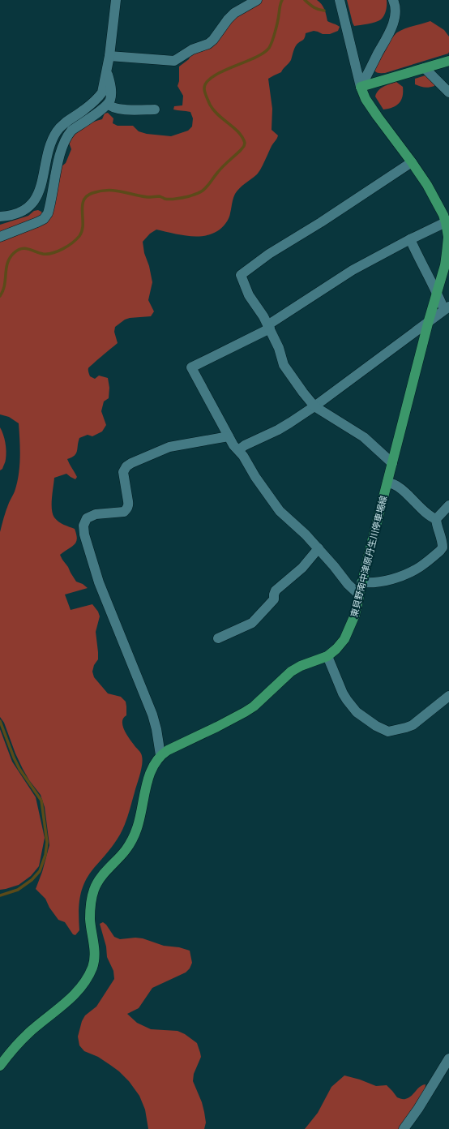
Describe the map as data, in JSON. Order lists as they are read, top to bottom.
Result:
{
  "streets": {
    "main road": ["東貝野南中津原丹生川停車場線"]
  }
}
